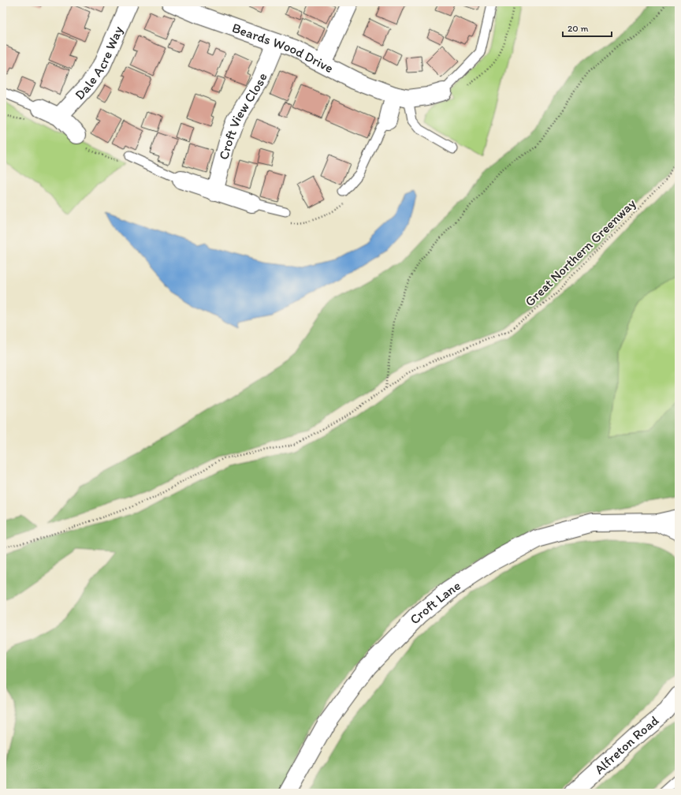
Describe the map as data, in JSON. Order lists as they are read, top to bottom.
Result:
{
  "streets": {
    "main road": [
      "Beards Wood Drive",
      "Dale Acre Way",
      "Croft View Close",
      "Croft Lane",
      "Alfreton Road"
    ],
    "path": ["Great Northern Greenway"]
  },
  "crossings": [
    ["Beards Wood Drive", "Croft View Close"]
  ],
  "scale_bar": "20 m"
}
